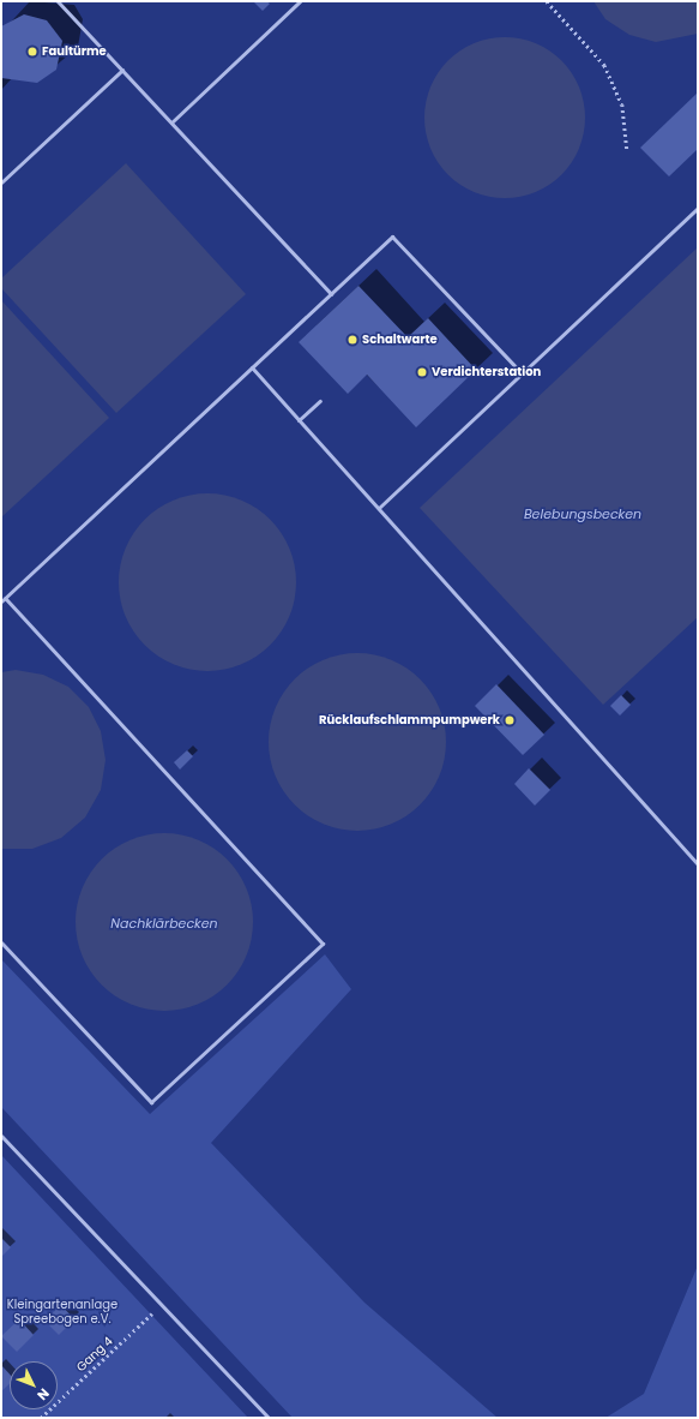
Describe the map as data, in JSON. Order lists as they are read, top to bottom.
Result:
{
  "streets": {
    "path": ["Gang 4"]
  },
  "water": ["Belebungsbecken", "Nachklärbecken"],
  "parks": ["Kleingartenanlage Spreebogen e.V."],
  "places": [
    "Faultürme",
    "Schaltwarte",
    "Verdichterstation",
    "Rücklaufschlammpumpwerk"
  ],
  "north": "bottom right"
}
